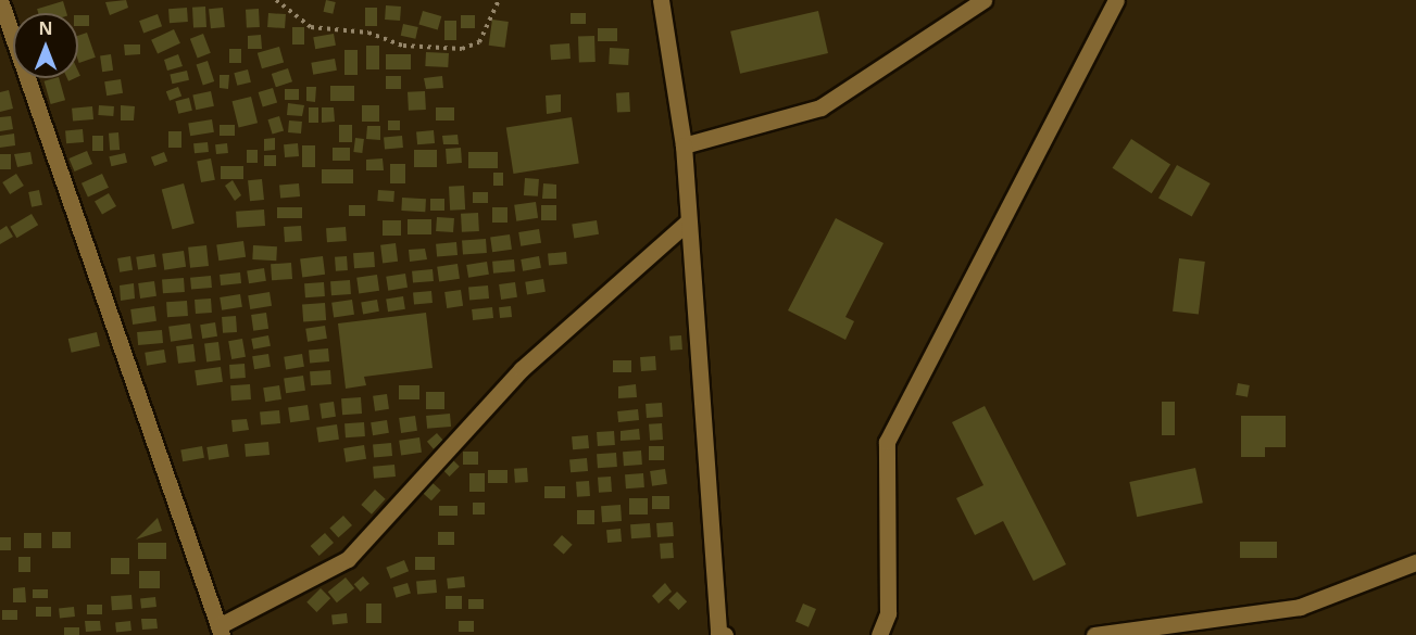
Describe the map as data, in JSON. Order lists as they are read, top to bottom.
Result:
{
  "north": "top"
}
